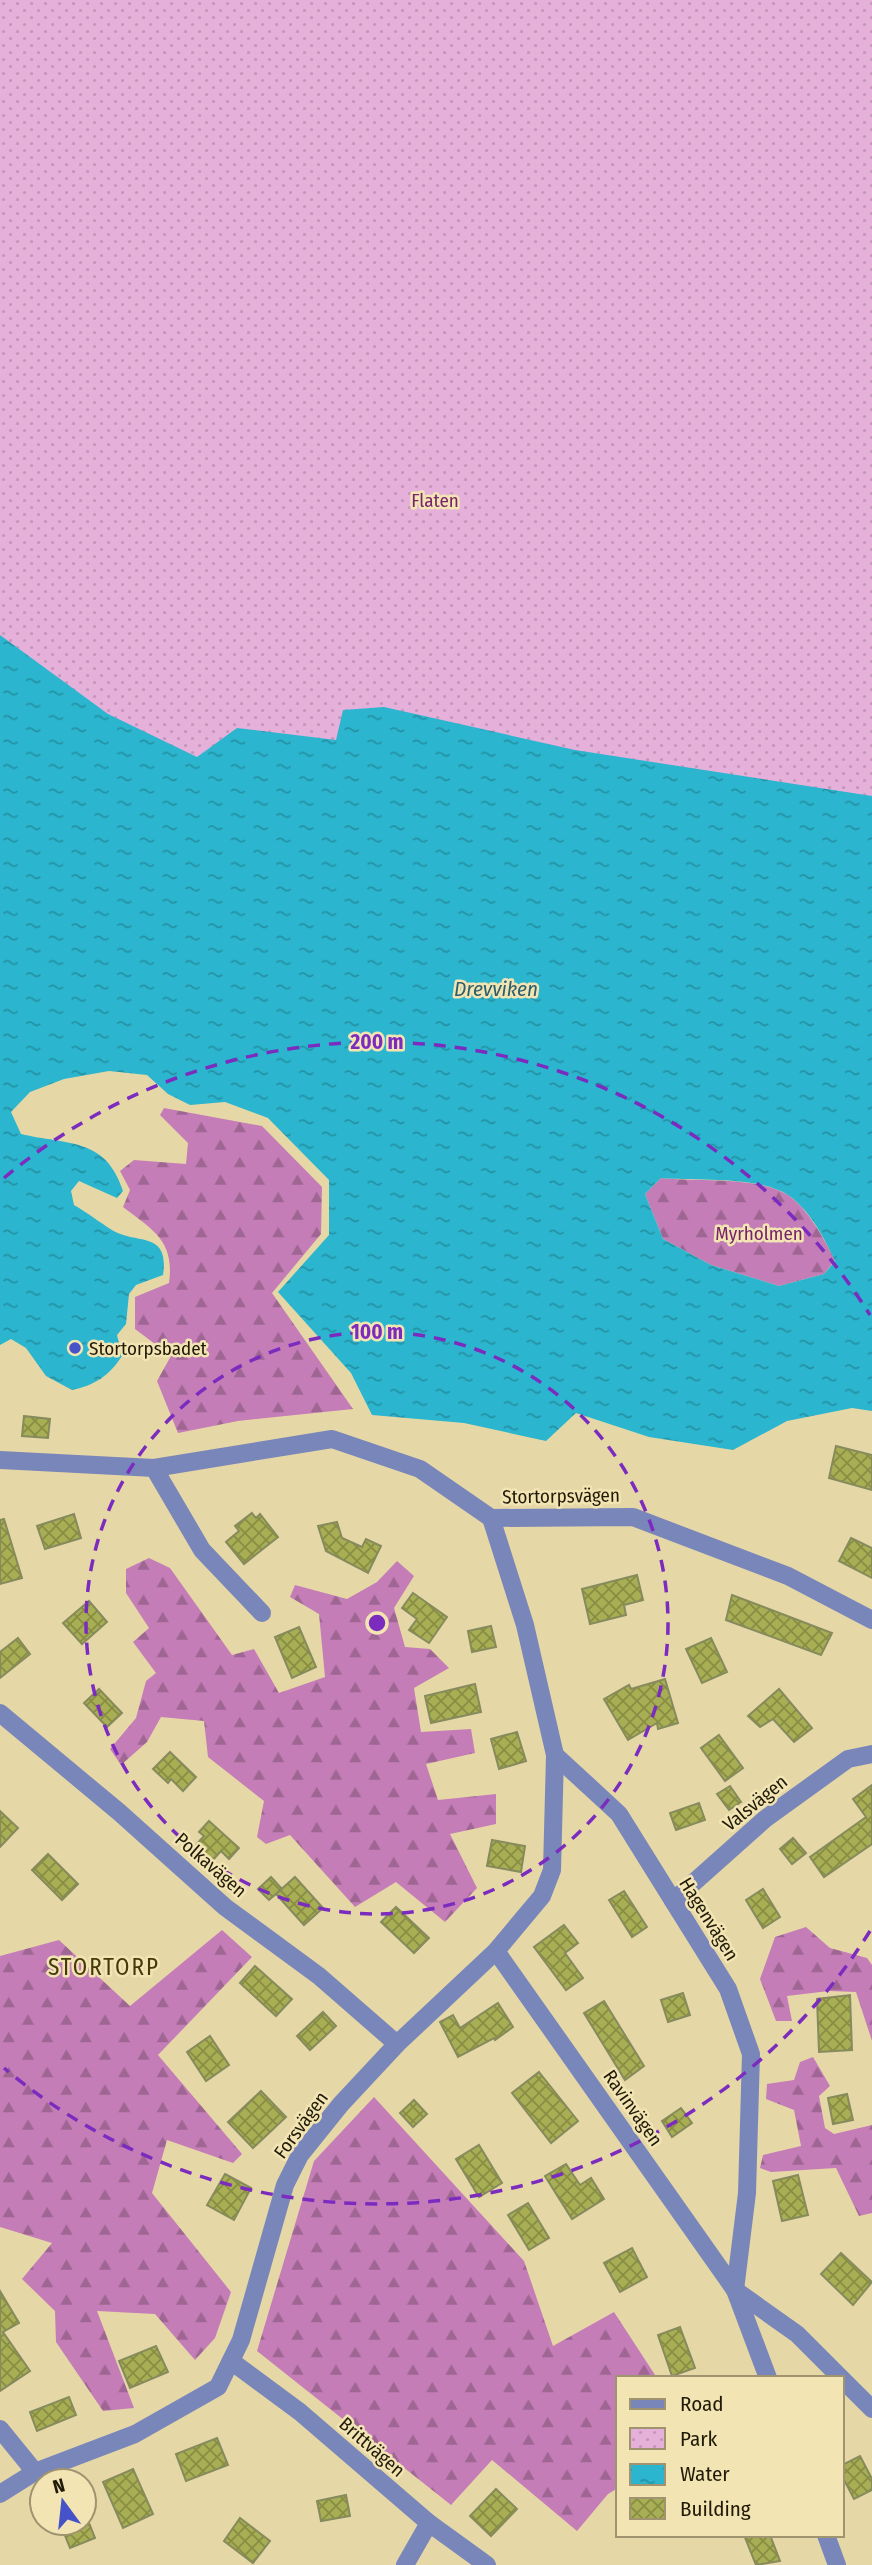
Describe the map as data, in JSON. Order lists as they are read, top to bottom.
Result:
{
  "streets": {
    "street": [
      "Stortorpsvägen",
      "Valsvägen",
      "Polkavägen",
      "Hagenvägen",
      "Ravinvägen",
      "Forsvägen",
      "Brittvägen"
    ]
  },
  "crossings": [
    ["Valsvägen", "Hagenvägen"],
    ["Polkavägen", "Forsvägen"],
    ["Hagenvägen", "Ravinvägen"],
    ["Hagenvägen", "Forsvägen"],
    ["Ravinvägen", "Forsvägen"],
    ["Forsvägen", "Brittvägen"]
  ],
  "districts": ["STORTORP"],
  "water": ["Drevviken"],
  "parks": ["Flaten", "Myrholmen"],
  "places": ["Stortorpsbadet"],
  "legend": [
    "Road",
    "Park",
    "Water",
    "Building"
  ],
  "north": "top",
  "rings": ["200 m", "100 m"]
}
